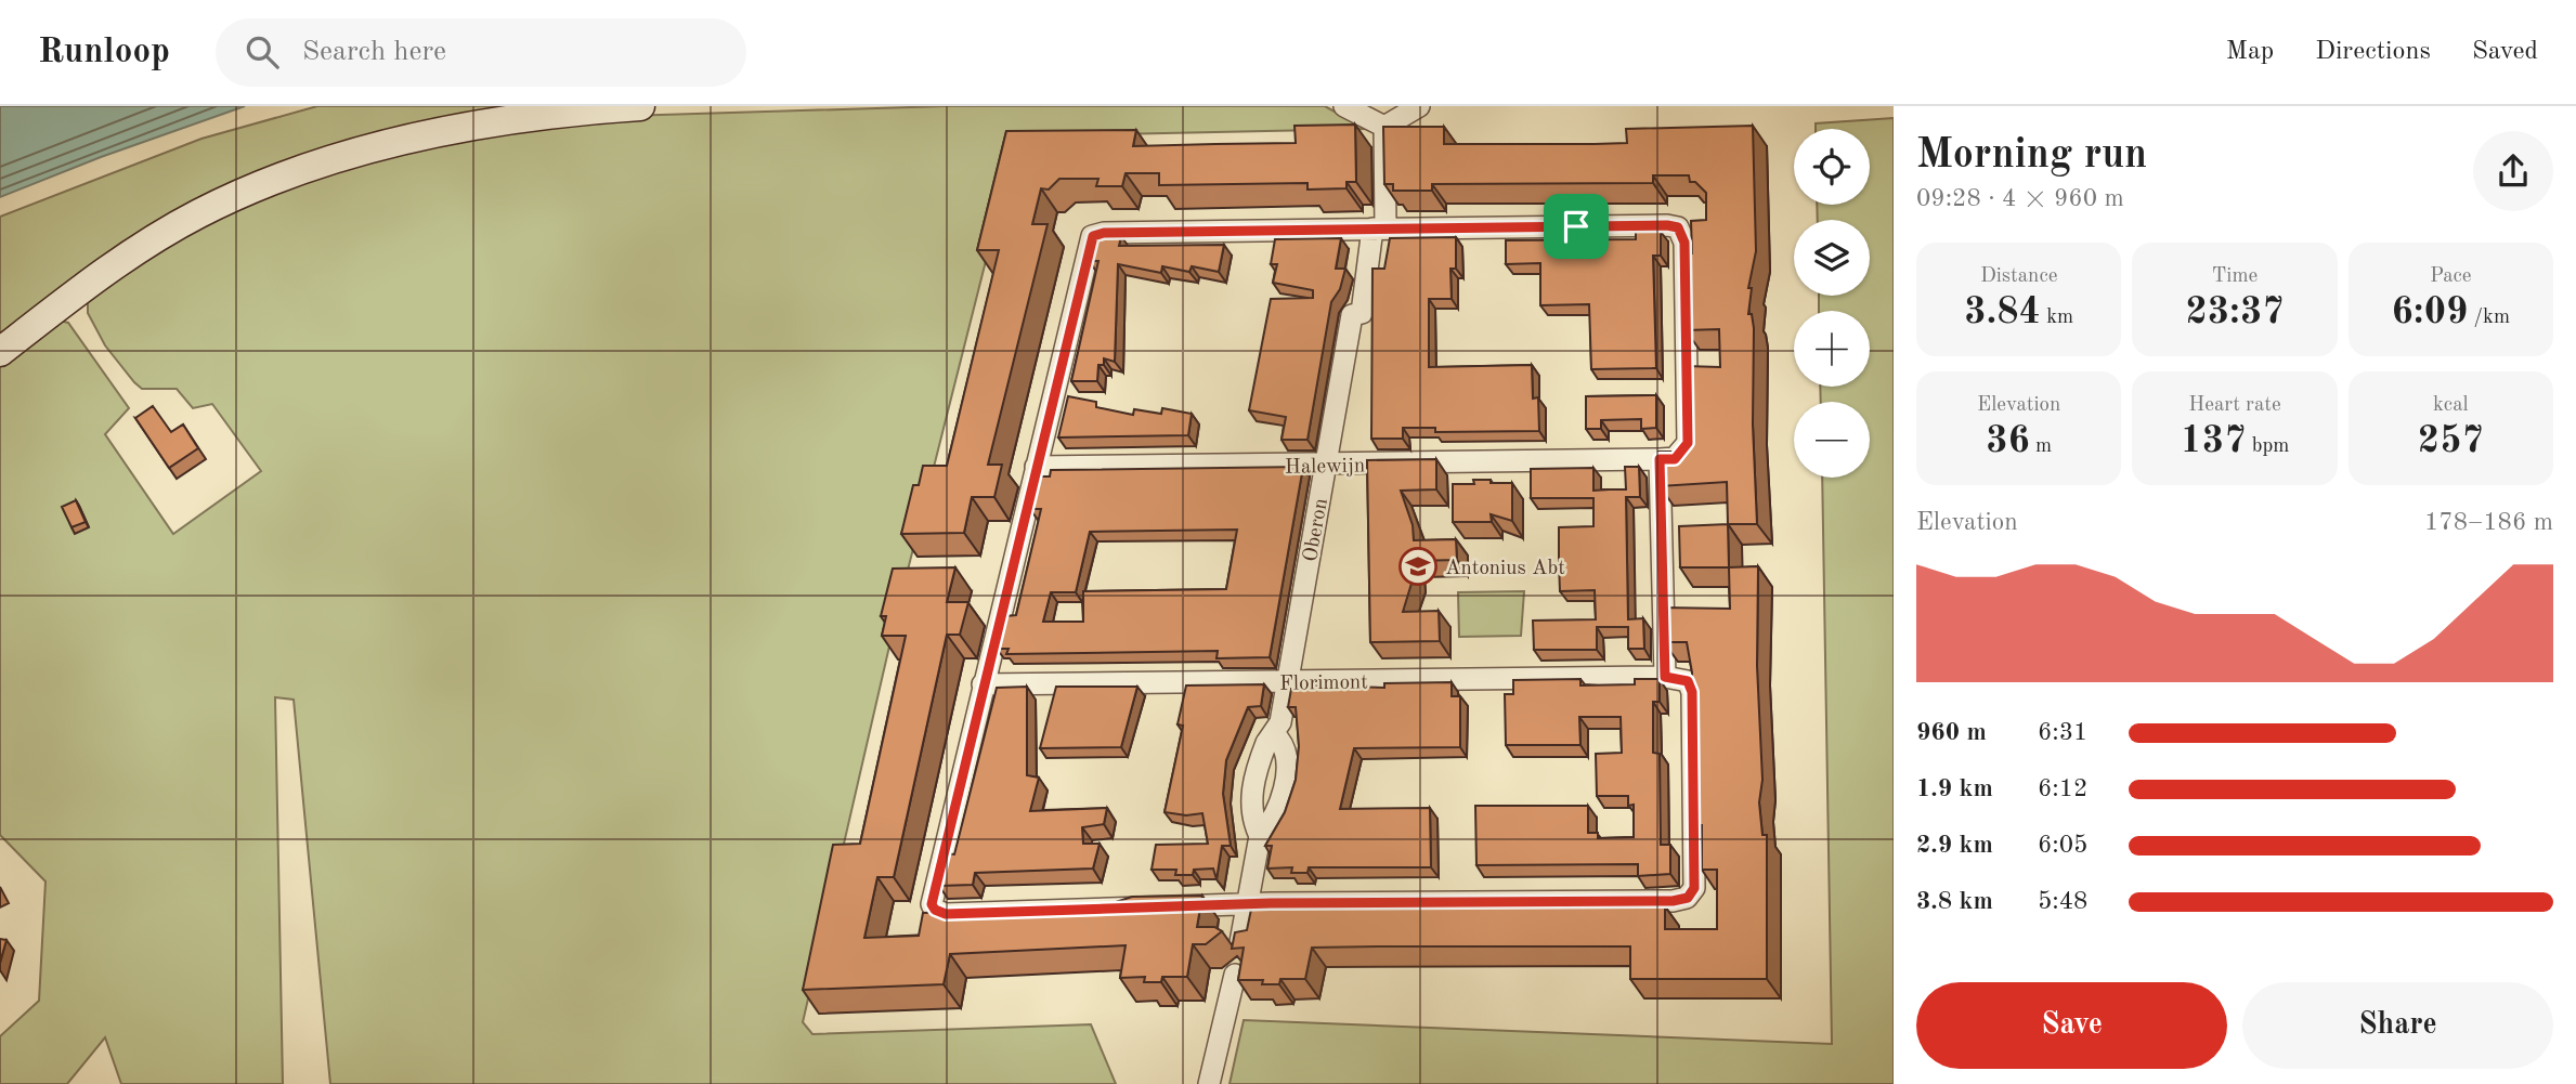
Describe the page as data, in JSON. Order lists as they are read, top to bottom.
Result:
{
  "streets": {
    "street": ["Halewijn", "Oberon", "Florimont"]
  },
  "crossings": [
    ["Halewijn", "Oberon"],
    ["Oberon", "Florimont"]
  ],
  "places": {
    "school or university": ["Antonius Abt"]
  },
  "page": {
    "header": "Runloop",
    "search": "Search here",
    "nav": ["Map", "Directions", "Saved"],
    "heading": ["Morning run", "09:28 · 4 × 960 m"],
    "map_buttons": ["+", "−"],
    "stats": [
      ["Distance", "3.84 km"],
      ["Time", "23:37"],
      ["Pace", "6:09 /km"],
      ["Elevation", "36 m"],
      ["Heart rate", "137 bpm"],
      ["kcal", "257"]
    ],
    "chart": ["Elevation", "178–186 m"],
    "list": [
      {
        "name": "960 m",
        "note": "6:31"
      },
      {
        "name": "1.9 km",
        "note": "6:12"
      },
      {
        "name": "2.9 km",
        "note": "6:05"
      },
      {
        "name": "3.8 km",
        "note": "5:48"
      }
    ],
    "buttons": ["Save", "Share"]
  }
}
